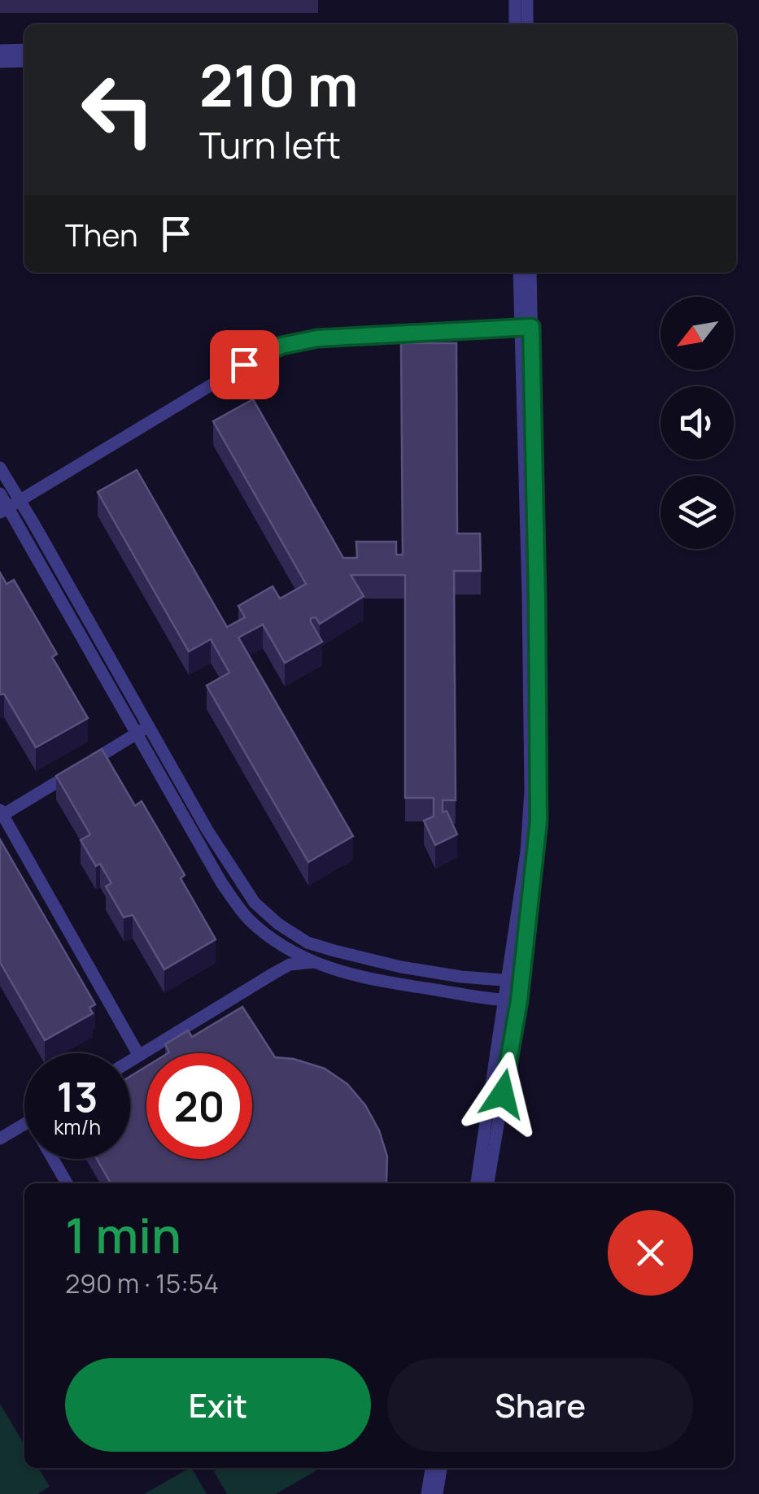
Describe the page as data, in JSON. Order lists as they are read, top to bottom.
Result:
{
  "north": "bottom left",
  "page": {
    "turn": ["210 m", "Turn left"],
    "then": "Then",
    "speed": "13 km/h",
    "limit": "20",
    "heading": ["1 min", "290 m · 15:54"],
    "buttons": ["Exit", "Share"]
  }
}
